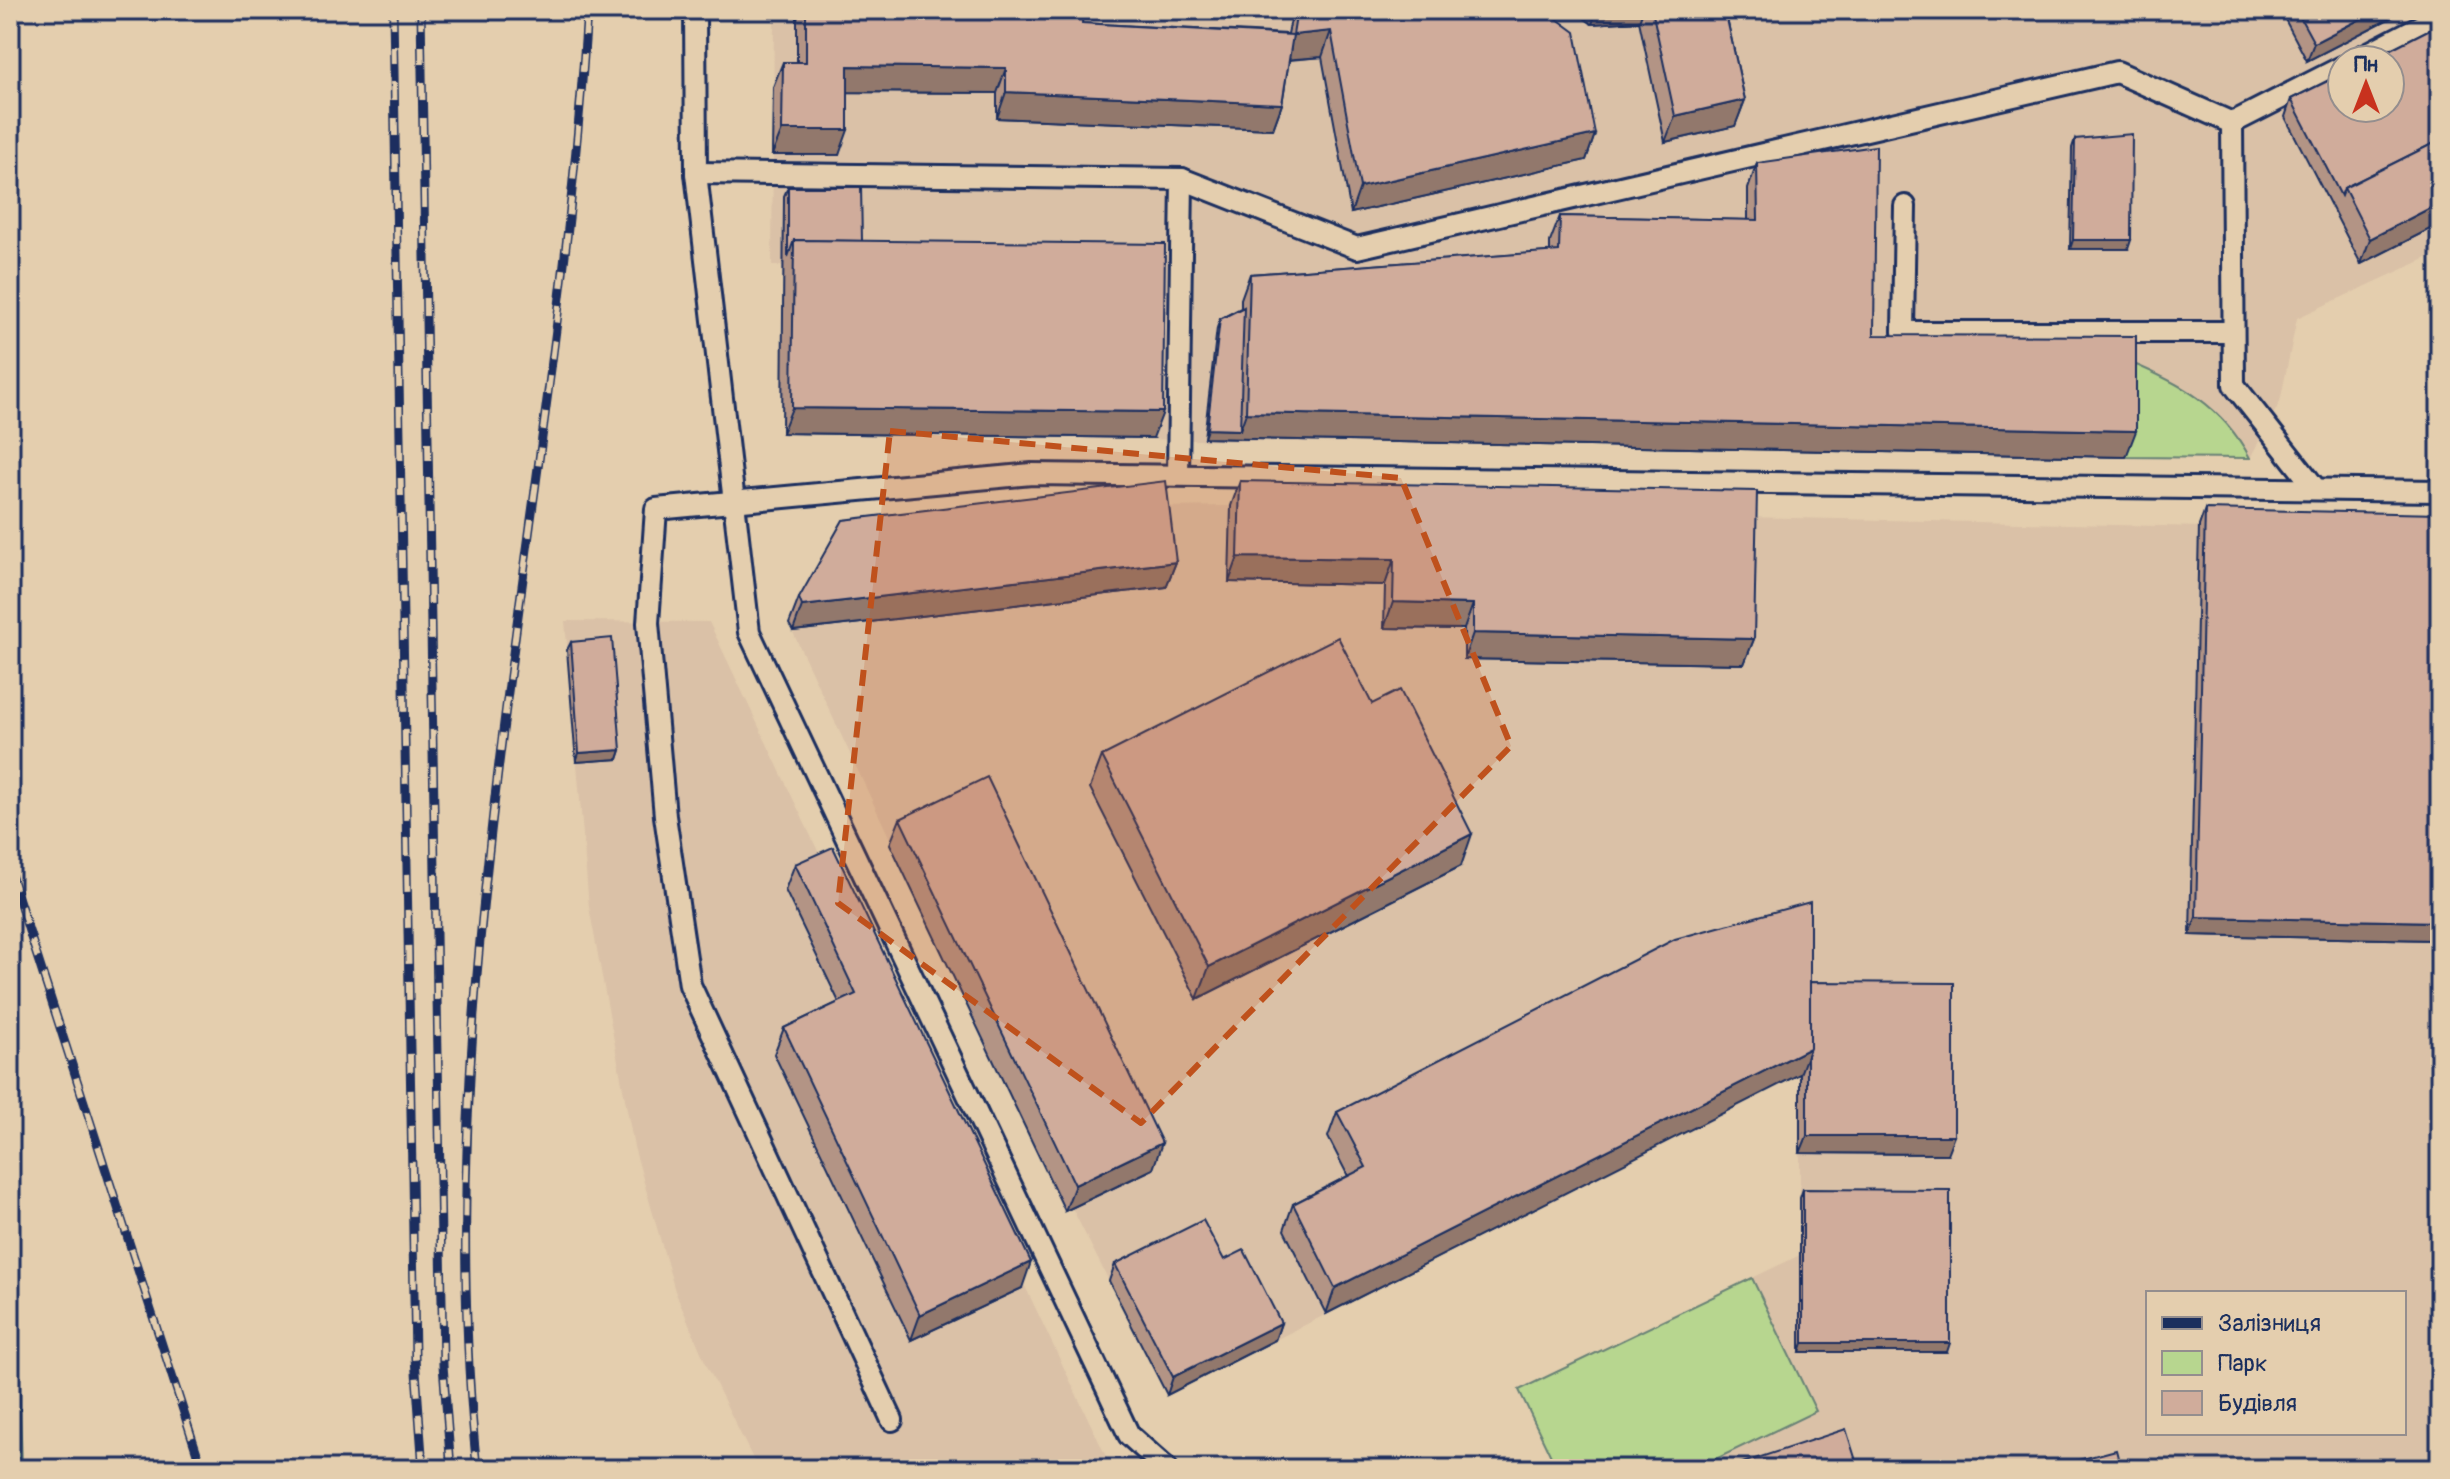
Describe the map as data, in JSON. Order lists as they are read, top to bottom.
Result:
{
  "legend": ["Залізниця", "Парк", "Будівля"],
  "north": "top"
}
